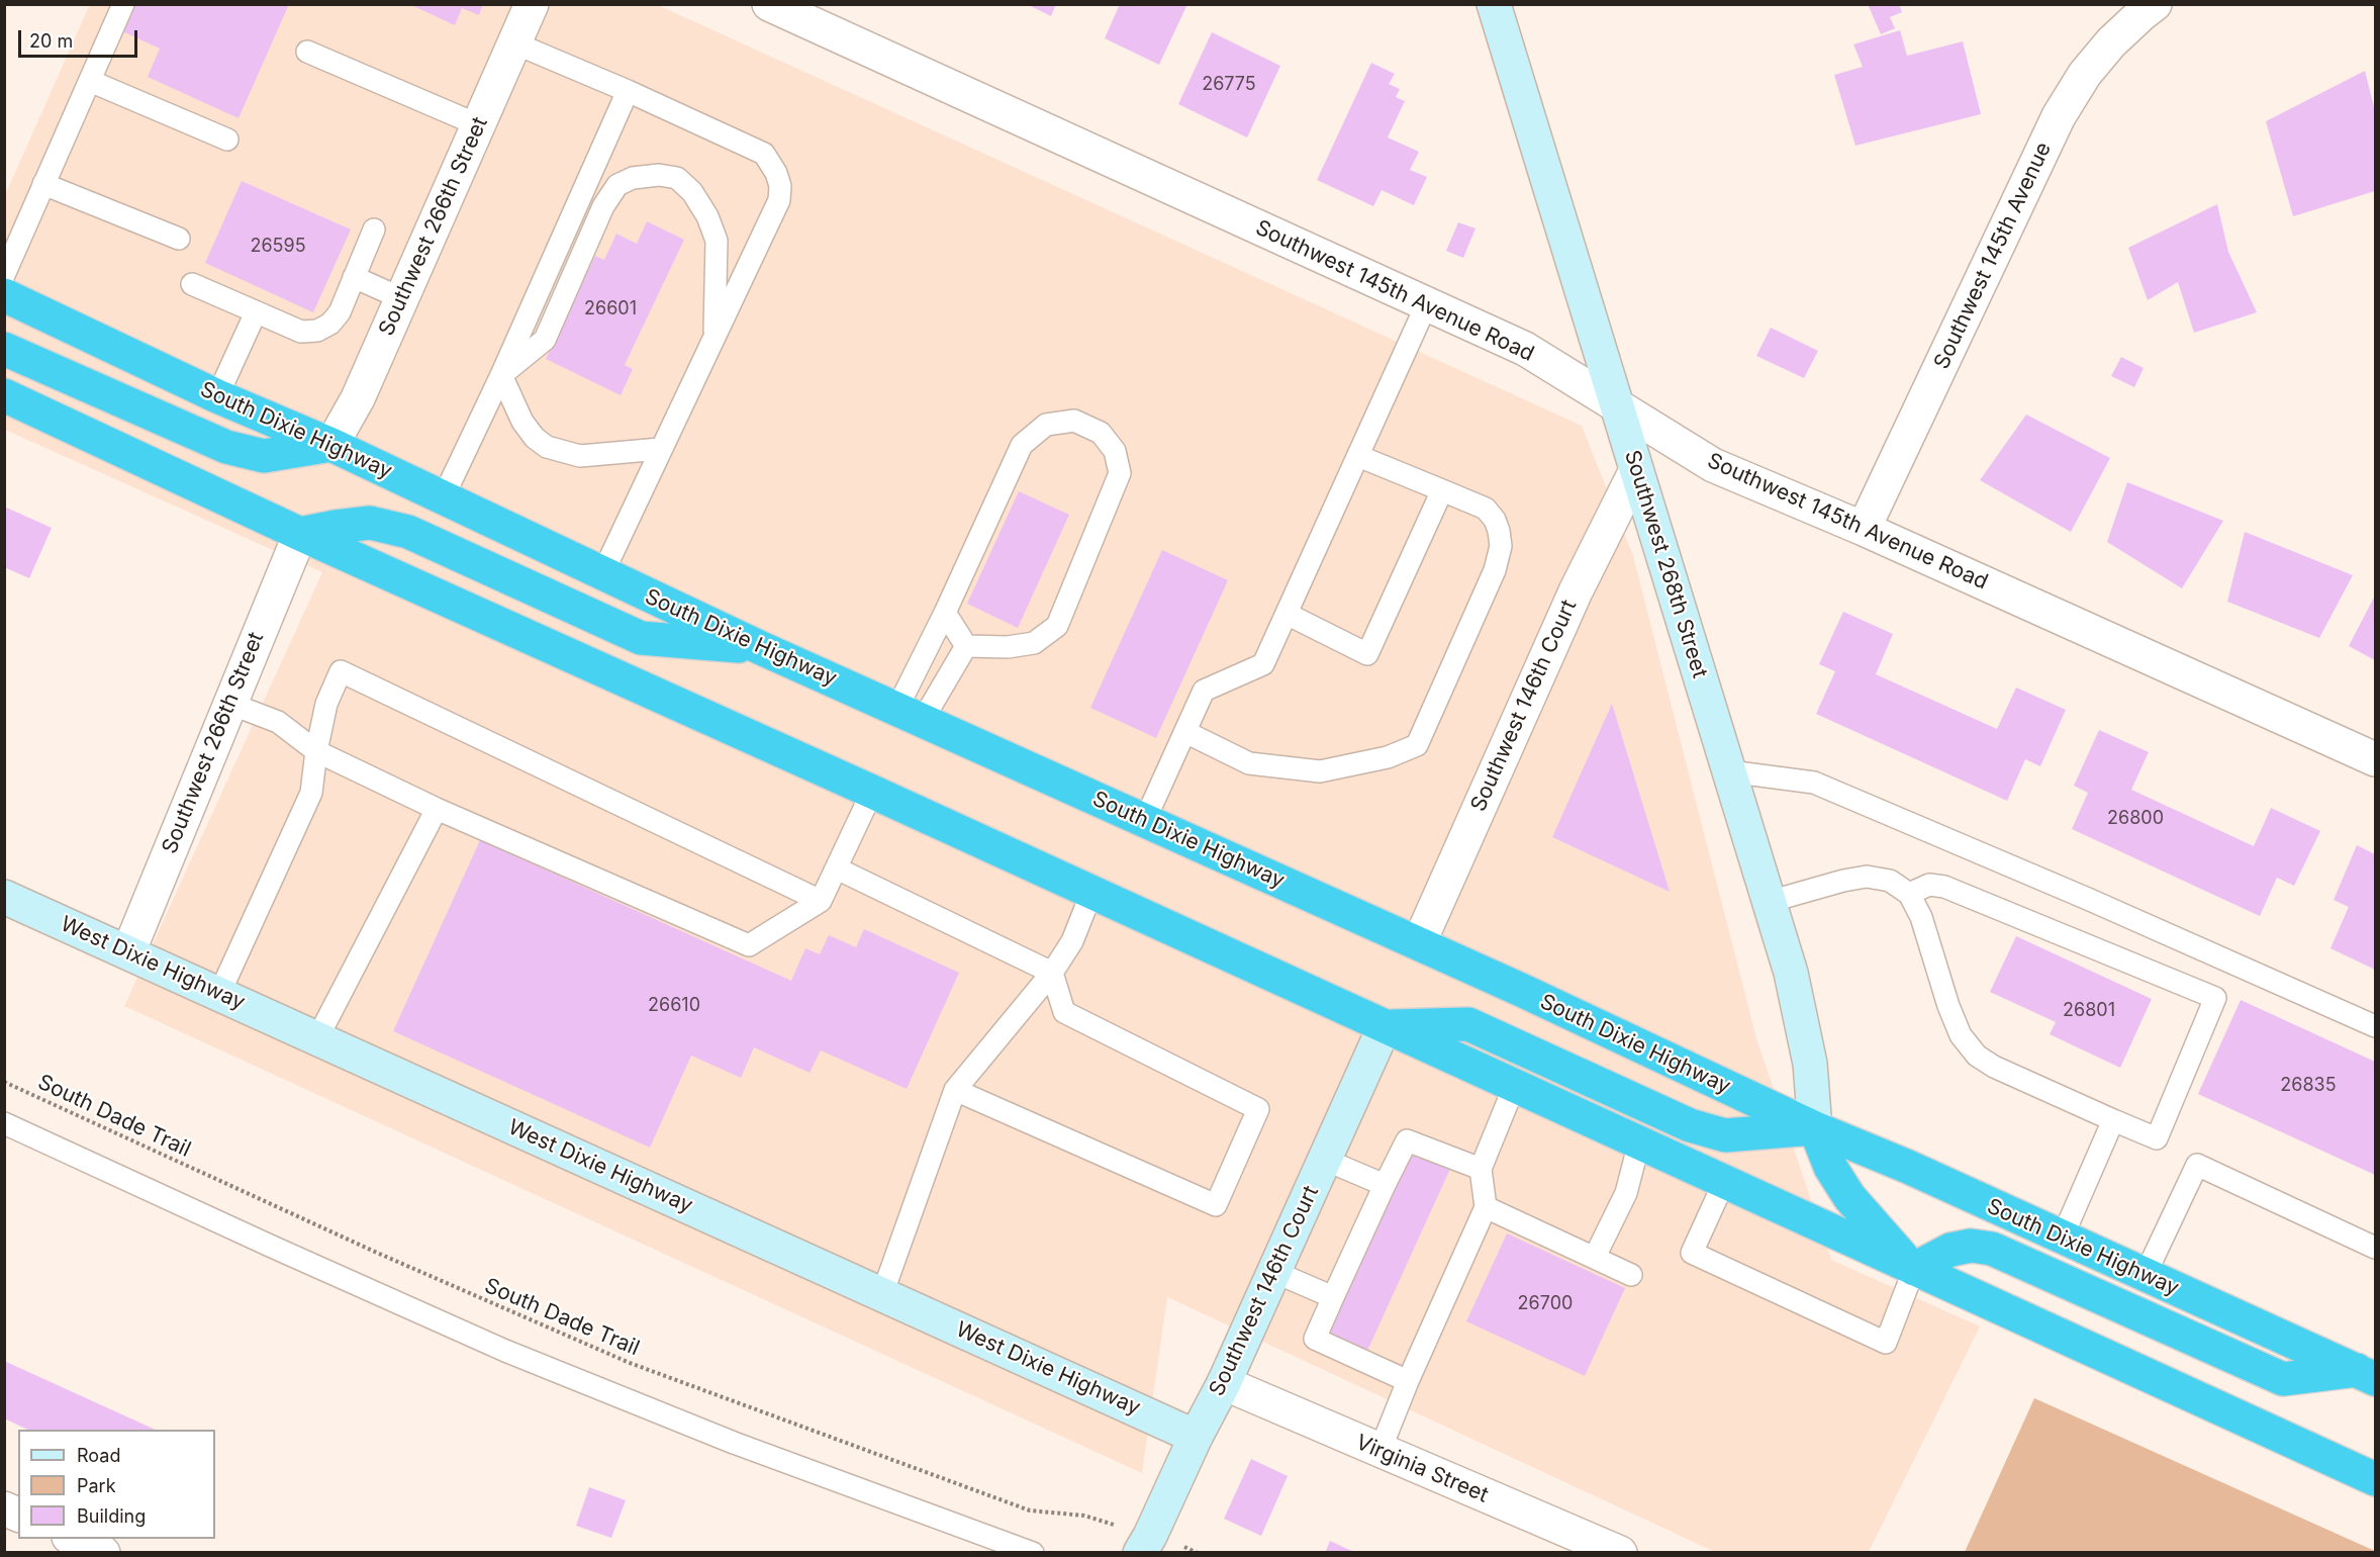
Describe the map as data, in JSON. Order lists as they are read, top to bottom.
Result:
{
  "streets": {
    "highway": ["South Dixie Highway"],
    "street": [
      "Southwest 266th Street",
      "Southwest 145th Avenue",
      "Southwest 145th Avenue Road",
      "Southwest 268th Street",
      "Southwest 146th Court",
      "West Dixie Highway",
      "Virginia Street"
    ],
    "path": ["South Dade Trail"]
  },
  "crossings": [
    ["Southwest 266th Street", "South Dixie Highway"],
    ["Southwest 266th Street", "West Dixie Highway"],
    ["Southwest 145th Avenue", "Southwest 145th Avenue Road"],
    ["Southwest 145th Avenue Road", "Southwest 268th Street"],
    ["South Dixie Highway", "Southwest 268th Street"],
    ["South Dixie Highway", "Southwest 146th Court"],
    ["Southwest 268th Street", "Southwest 146th Court"],
    ["Southwest 146th Court", "West Dixie Highway"],
    ["Southwest 146th Court", "Virginia Street"]
  ],
  "house_numbers": [
    "26775",
    "26595",
    "26601",
    "26800",
    "26610",
    "26801",
    "26835",
    "26700"
  ],
  "legend": ["Road", "Park", "Building"],
  "scale_bar": "20 m"
}
